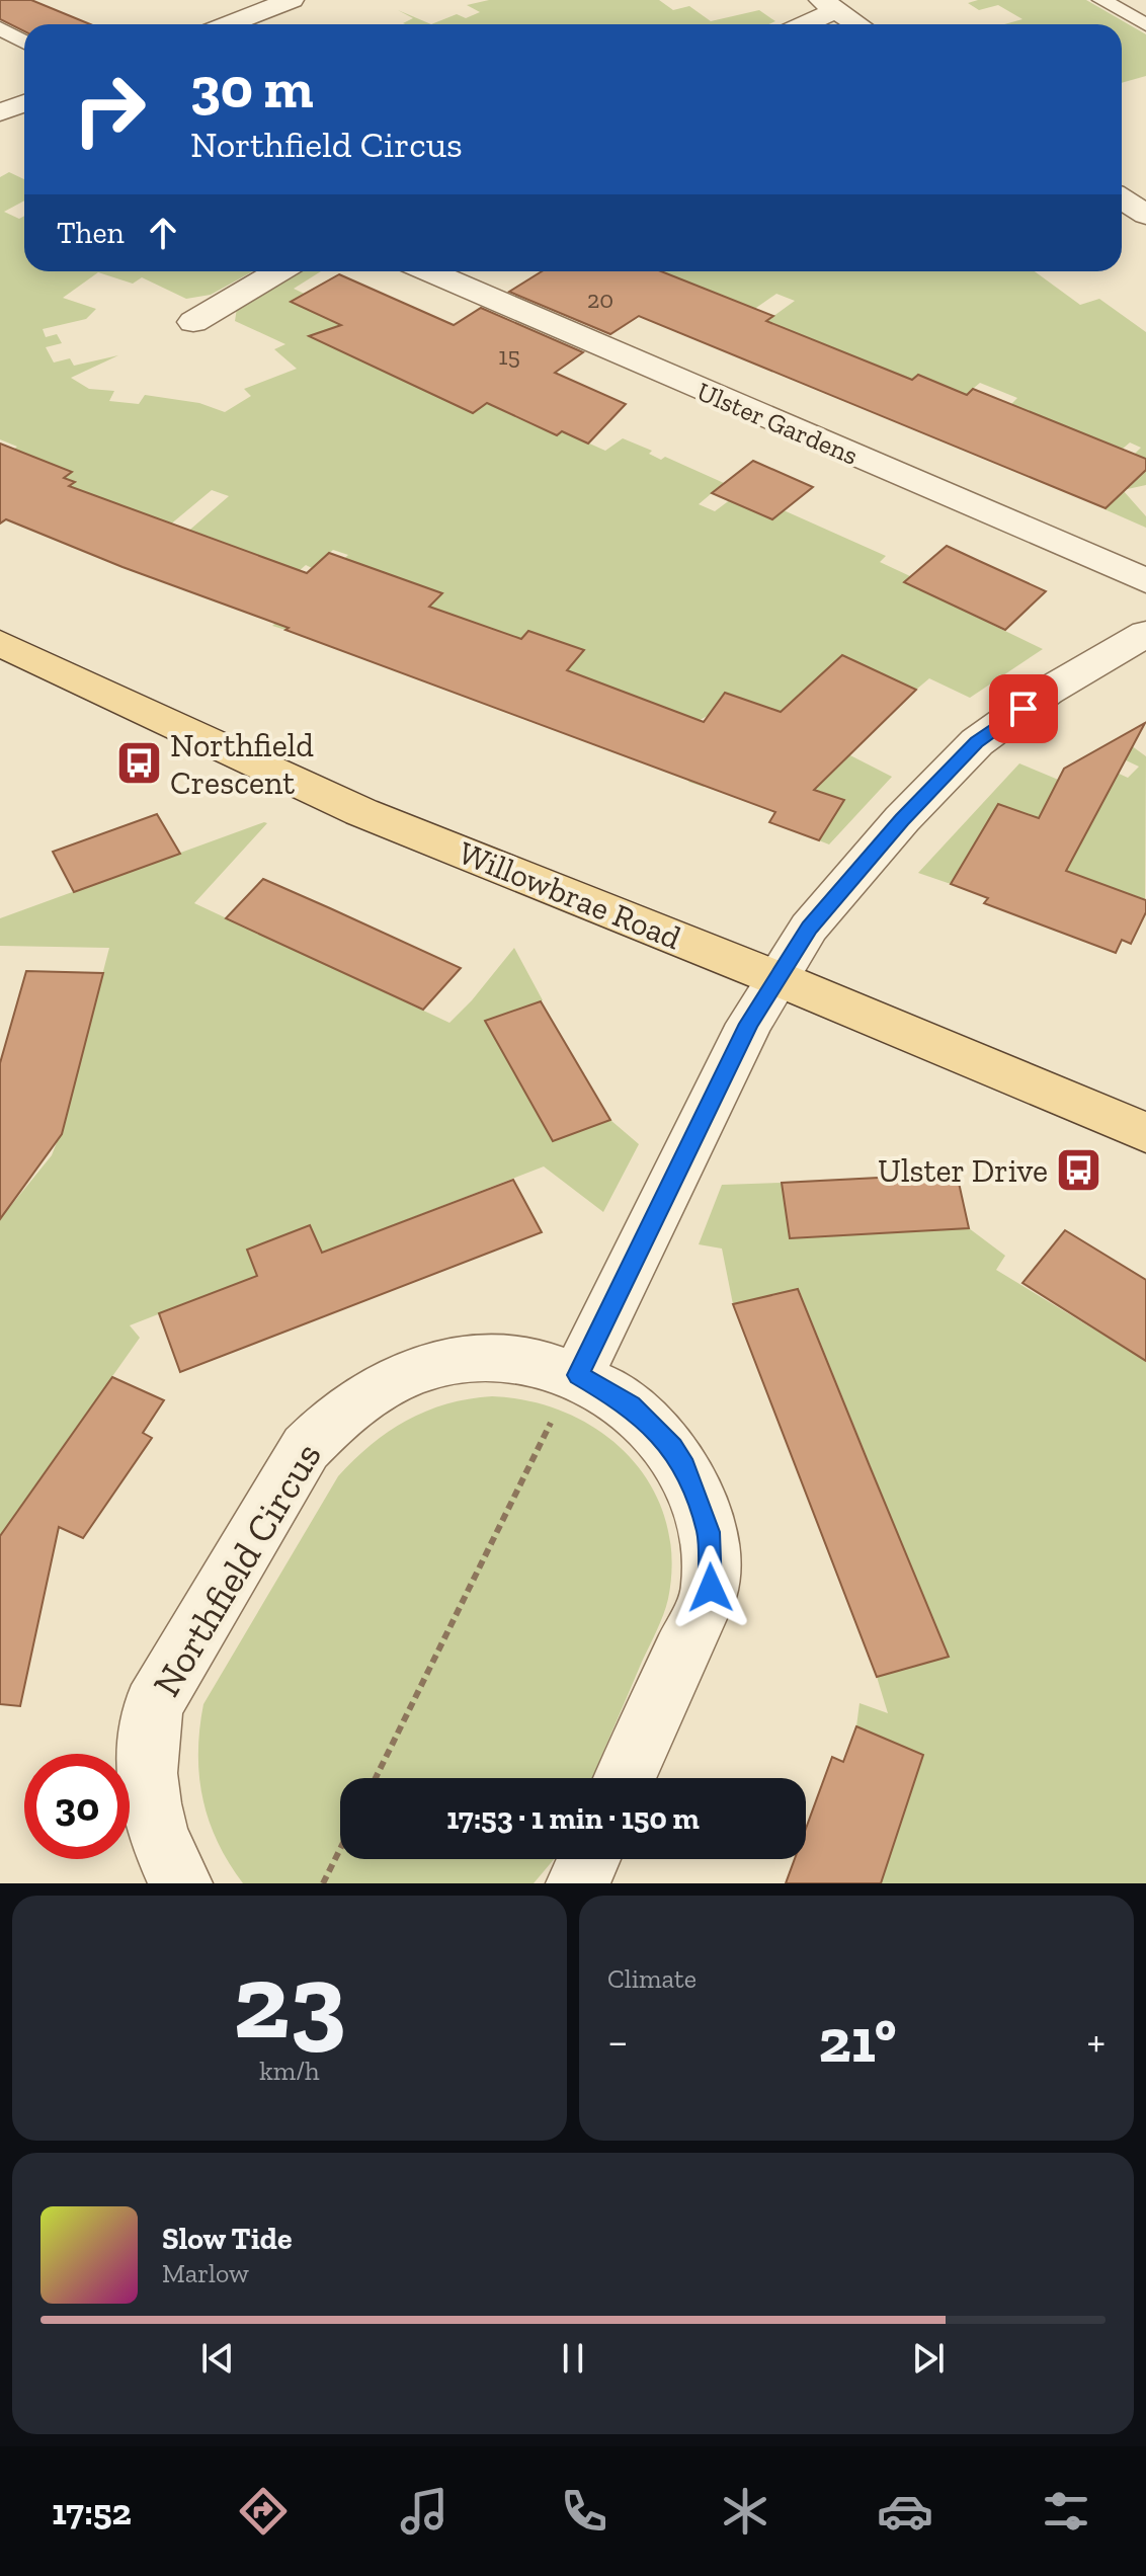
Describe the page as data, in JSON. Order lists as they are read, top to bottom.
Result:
{
  "streets": {
    "main road": ["Willowbrae Road"],
    "street": ["Ulster Gardens", "Northfield Circus"]
  },
  "places": {
    "bus stop": ["Northfield Crescent", "Ulster Drive"]
  },
  "house_numbers": ["20", "15"],
  "page": {
    "turn": ["30 m", "Northfield Circus"],
    "then": "Then",
    "limit": "30",
    "trip": "17:53 · 1 min · 150 m",
    "tile": [
      ["23", "km/h"],
      "Climate"
    ],
    "heat": ["−", "21°", "+"],
    "song": ["Slow Tide", "Marlow"],
    "tabs": "17:52"
  }
}
